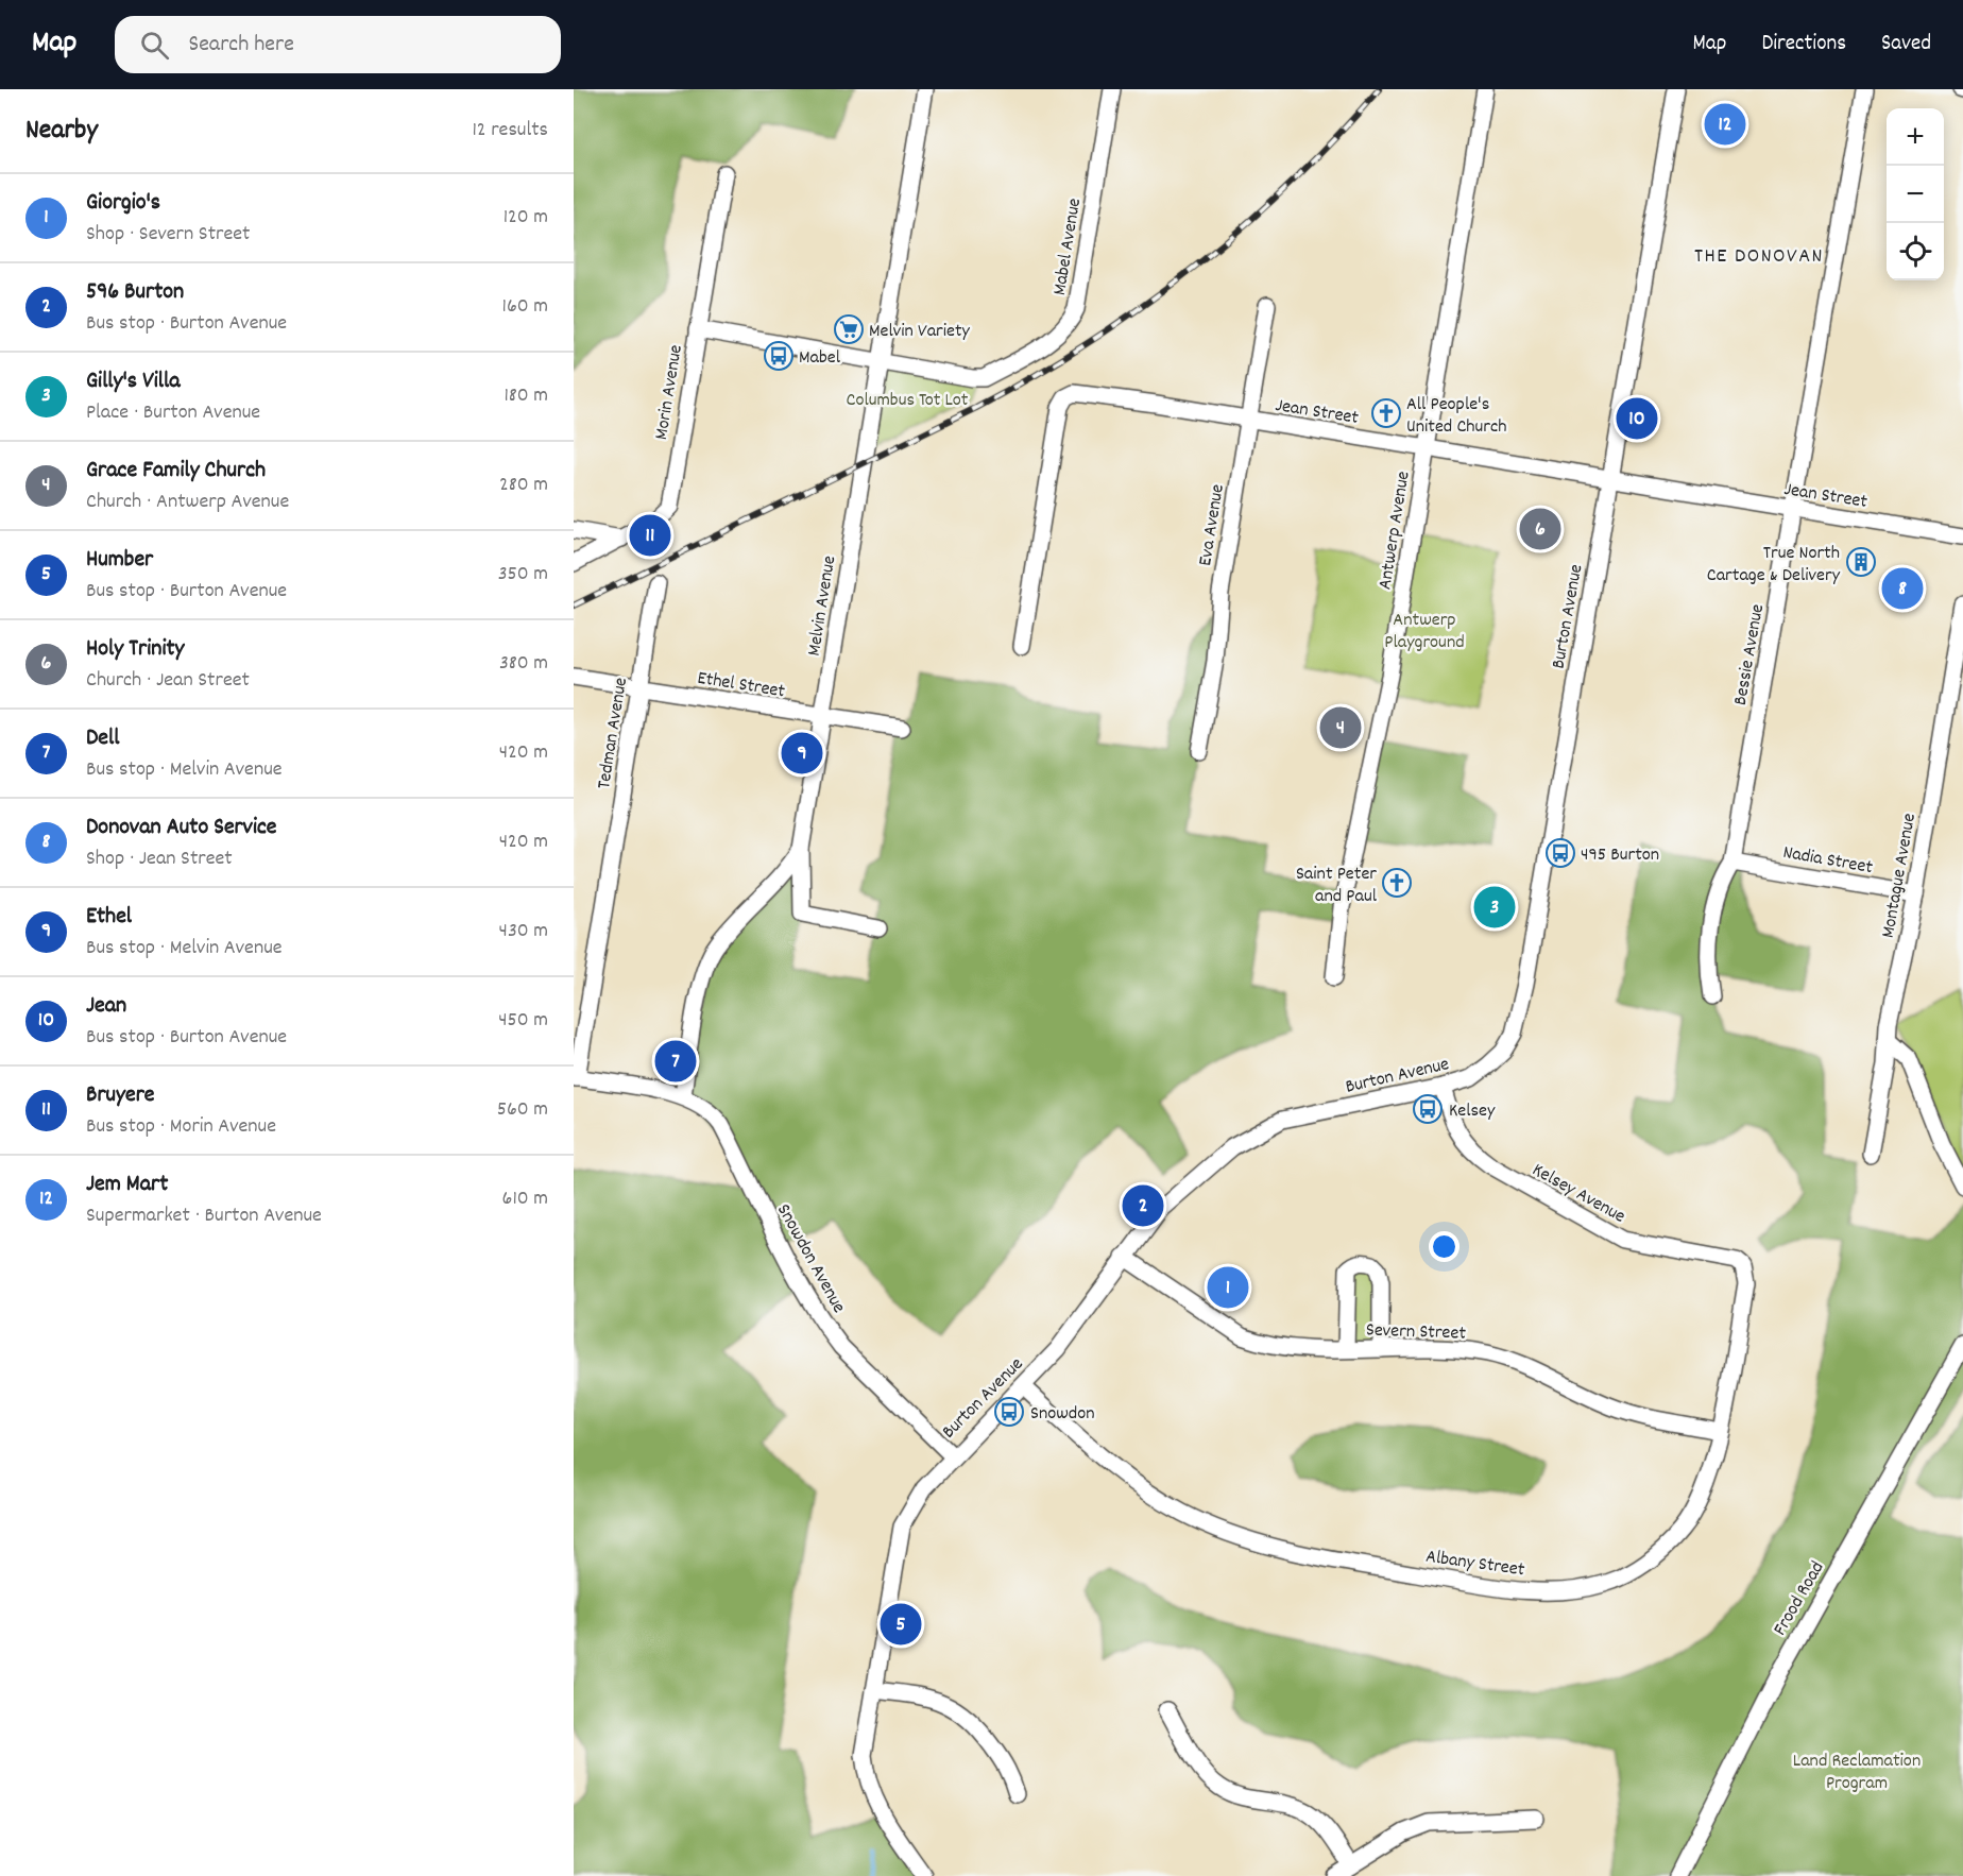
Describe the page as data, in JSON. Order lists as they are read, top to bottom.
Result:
{
  "streets": {
    "street": [
      "Mabel Avenue",
      "Morin Avenue",
      "Jean Street",
      "Eva Avenue",
      "Antwerp Avenue",
      "Melvin Avenue",
      "Burton Avenue",
      "Bessie Avenue",
      "Ethel Street",
      "Tedman Avenue",
      "Nadia Street",
      "Montague Avenue",
      "Kelsey Avenue",
      "Snowdon Avenue",
      "Severn Street",
      "Albany Street",
      "Frood Road"
    ]
  },
  "crossings": [
    ["Mabel Avenue", "Morin Avenue"],
    ["Mabel Avenue", "Melvin Avenue"],
    ["Jean Street", "Eva Avenue"],
    ["Jean Street", "Antwerp Avenue"],
    ["Jean Street", "Burton Avenue"],
    ["Jean Street", "Bessie Avenue"],
    ["Melvin Avenue", "Ethel Street"],
    ["Melvin Avenue", "Snowdon Avenue"],
    ["Burton Avenue", "Kelsey Avenue"],
    ["Burton Avenue", "Snowdon Avenue"],
    ["Burton Avenue", "Severn Street"],
    ["Burton Avenue", "Albany Street"],
    ["Bessie Avenue", "Nadia Street"],
    ["Ethel Street", "Tedman Avenue"],
    ["Nadia Street", "Montague Avenue"],
    ["Kelsey Avenue", "Albany Street"],
    ["Severn Street", "Albany Street"]
  ],
  "districts": ["THE DONOVAN"],
  "parks": ["Columbus Tot Lot", "Antwerp Playground", "Land Reclamation Program"],
  "places": {
    "supermarket": ["Melvin Variety"],
    "bus stop": [
      "Mabel",
      "495 Burton",
      "Kelsey",
      "Snowdon"
    ],
    "church": ["All People's United Church", "Saint Peter and Paul"],
    "building": ["True North Cartage & Delivery"]
  },
  "page": {
    "header": "Map",
    "search": "Search here",
    "nav": ["Map", "Directions", "Saved"],
    "heading": ["Nearby", "12 results"],
    "pins": [
      "12",
      "10",
      "6",
      "11",
      "8",
      "4",
      "9",
      "3",
      "7",
      "2",
      "1",
      "5"
    ],
    "map_buttons": ["+", "−"],
    "list": [
      {
        "mark": "1",
        "name": "Giorgio's",
        "note": "Shop · Severn Street",
        "value": "120 m"
      },
      {
        "mark": "2",
        "name": "596 Burton",
        "note": "Bus stop · Burton Avenue",
        "value": "160 m"
      },
      {
        "mark": "3",
        "name": "Gilly's Villa",
        "note": "Place · Burton Avenue",
        "value": "180 m"
      },
      {
        "mark": "4",
        "name": "Grace Family Church",
        "note": "Church · Antwerp Avenue",
        "value": "280 m"
      },
      {
        "mark": "5",
        "name": "Humber",
        "note": "Bus stop · Burton Avenue",
        "value": "350 m"
      },
      {
        "mark": "6",
        "name": "Holy Trinity",
        "note": "Church · Jean Street",
        "value": "380 m"
      },
      {
        "mark": "7",
        "name": "Dell",
        "note": "Bus stop · Melvin Avenue",
        "value": "420 m"
      },
      {
        "mark": "8",
        "name": "Donovan Auto Service",
        "note": "Shop · Jean Street",
        "value": "420 m"
      },
      {
        "mark": "9",
        "name": "Ethel",
        "note": "Bus stop · Melvin Avenue",
        "value": "430 m"
      },
      {
        "mark": "10",
        "name": "Jean",
        "note": "Bus stop · Burton Avenue",
        "value": "450 m"
      },
      {
        "mark": "11",
        "name": "Bruyere",
        "note": "Bus stop · Morin Avenue",
        "value": "560 m"
      },
      {
        "mark": "12",
        "name": "Jem Mart",
        "note": "Supermarket · Burton Avenue",
        "value": "610 m"
      }
    ]
  }
}
